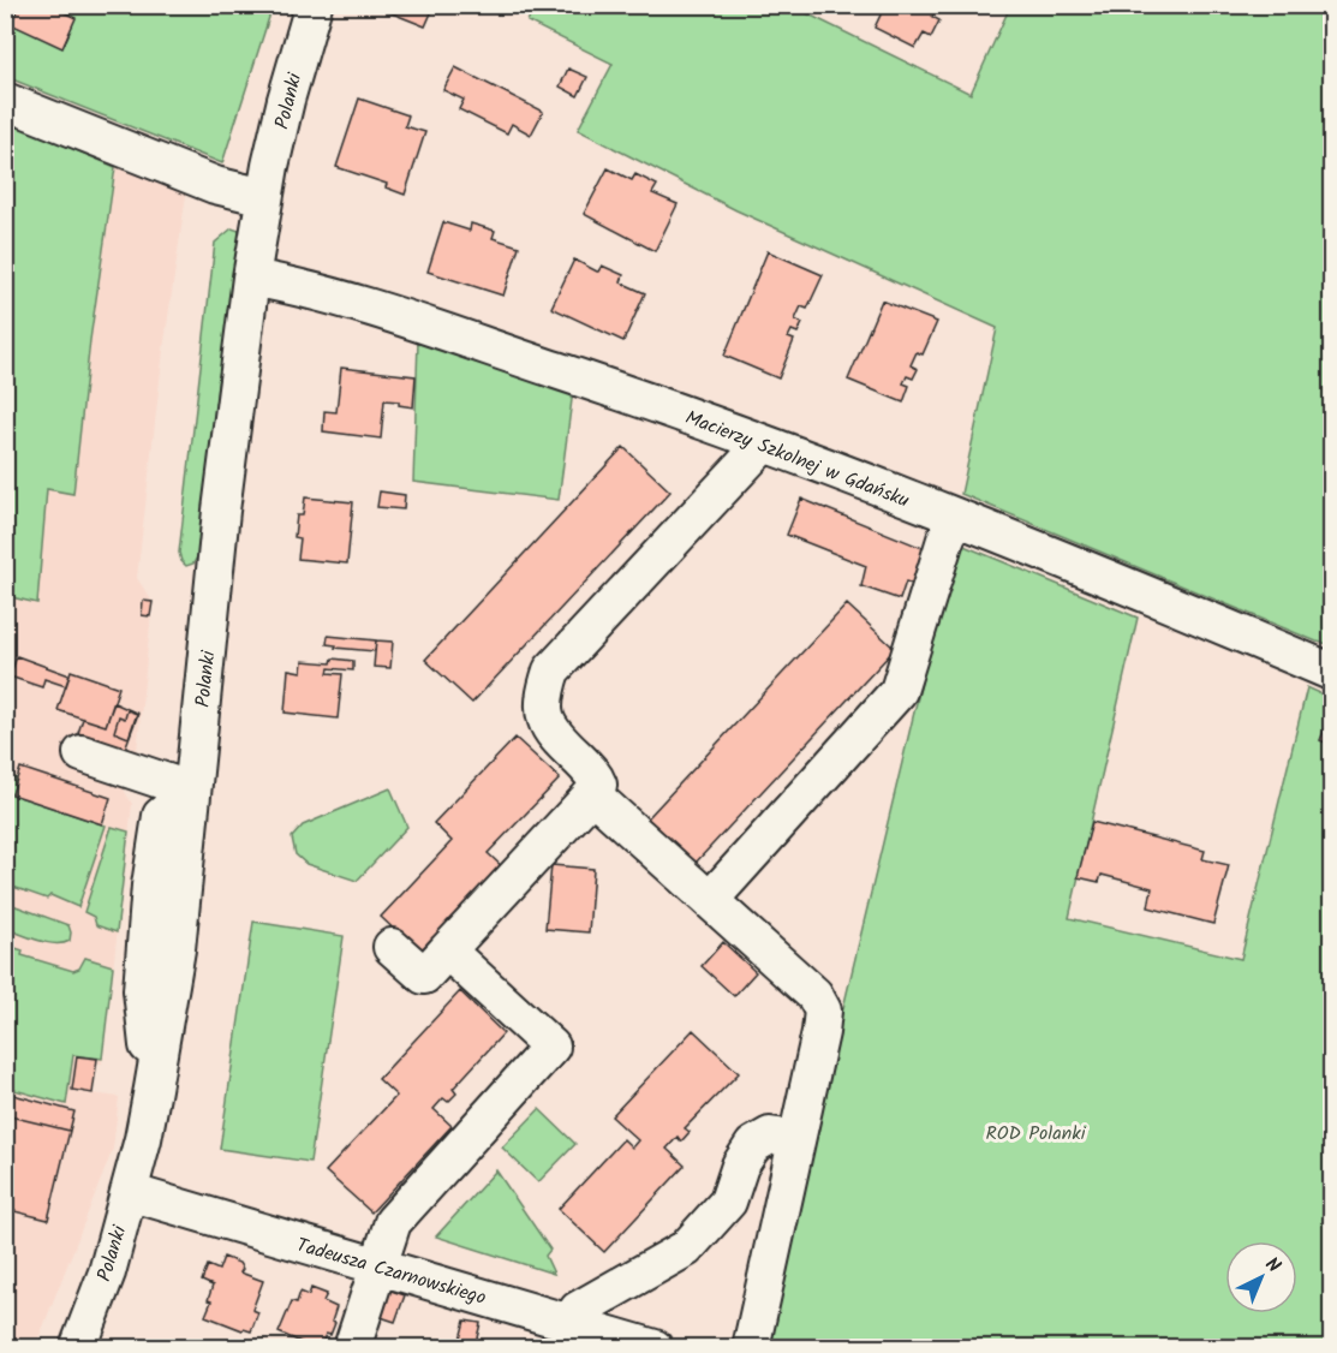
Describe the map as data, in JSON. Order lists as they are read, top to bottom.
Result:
{
  "streets": {
    "street": ["Polanki", "Macierzy Szkolnej w Gdańsku", "Tadeusza Czarnowskiego"]
  },
  "crossings": [
    ["Polanki", "Macierzy Szkolnej w Gdańsku"],
    ["Polanki", "Tadeusza Czarnowskiego"]
  ],
  "parks": ["ROD Polanki"],
  "north": "top right"
}
